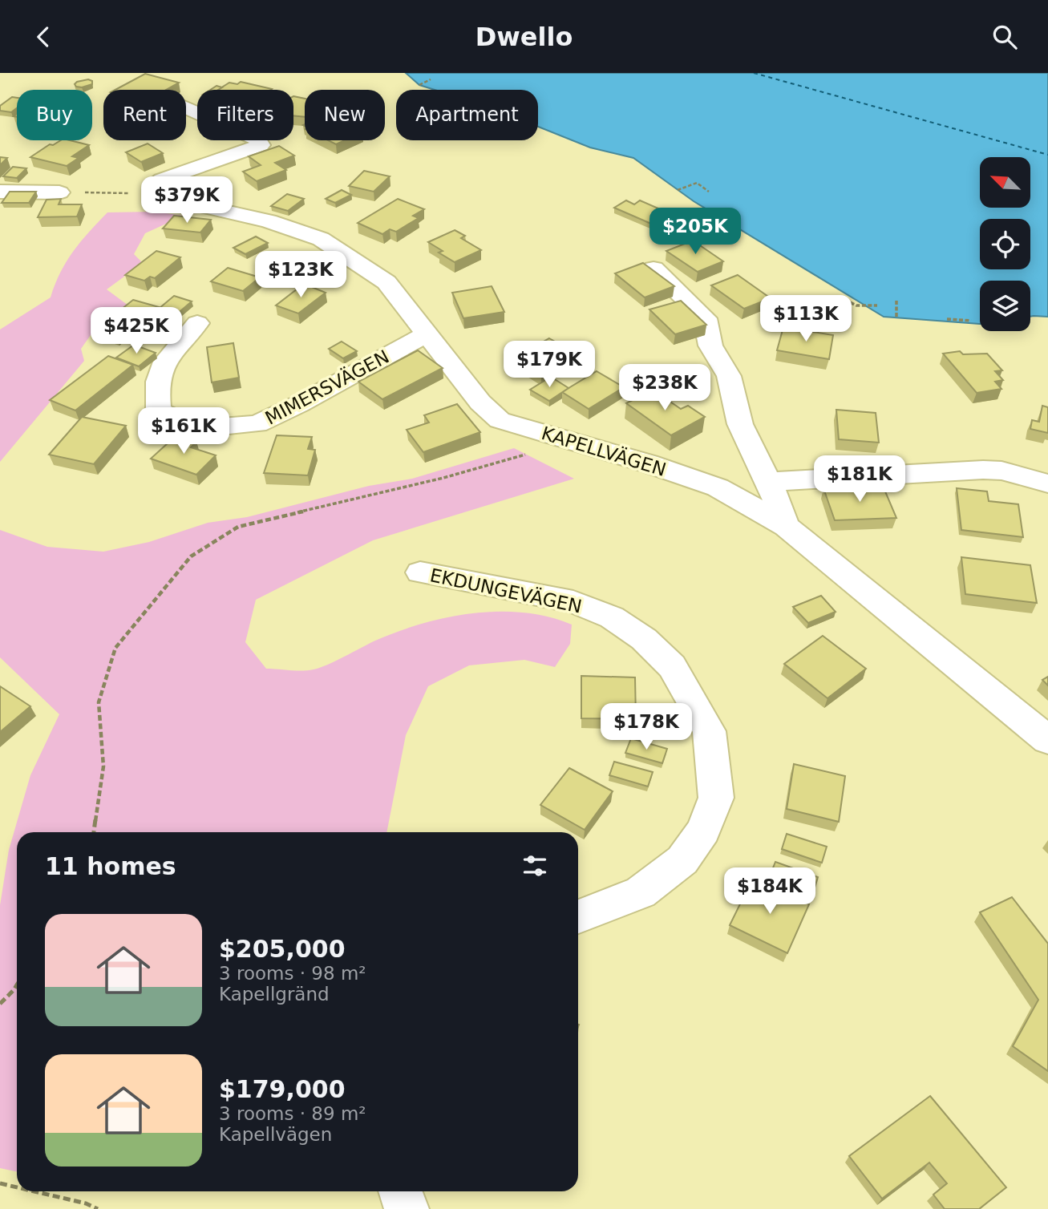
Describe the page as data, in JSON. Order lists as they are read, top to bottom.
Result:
{
  "streets": {
    "street": ["MIMERSVÄGEN", "KAPELLVÄGEN", "EKDUNGEVÄGEN"]
  },
  "crossings": [
    ["MIMERSVÄGEN", "KAPELLVÄGEN"]
  ],
  "north": "top left",
  "page": {
    "header": "Dwello",
    "chip": [
      "Buy",
      "Rent",
      "Filters",
      "New",
      "Apartment"
    ],
    "price": [
      "$379K",
      "$205K",
      "$123K",
      "$113K",
      "$425K",
      "$179K",
      "$238K",
      "$161K",
      "$181K",
      "$178K",
      "$184K"
    ],
    "heading": "11 homes",
    "list": [
      {
        "name": "$205,000",
        "note": "3 rooms · 98 m² · Kapellgränd"
      },
      {
        "name": "$179,000",
        "note": "3 rooms · 89 m² · Kapellvägen"
      }
    ]
  }
}
